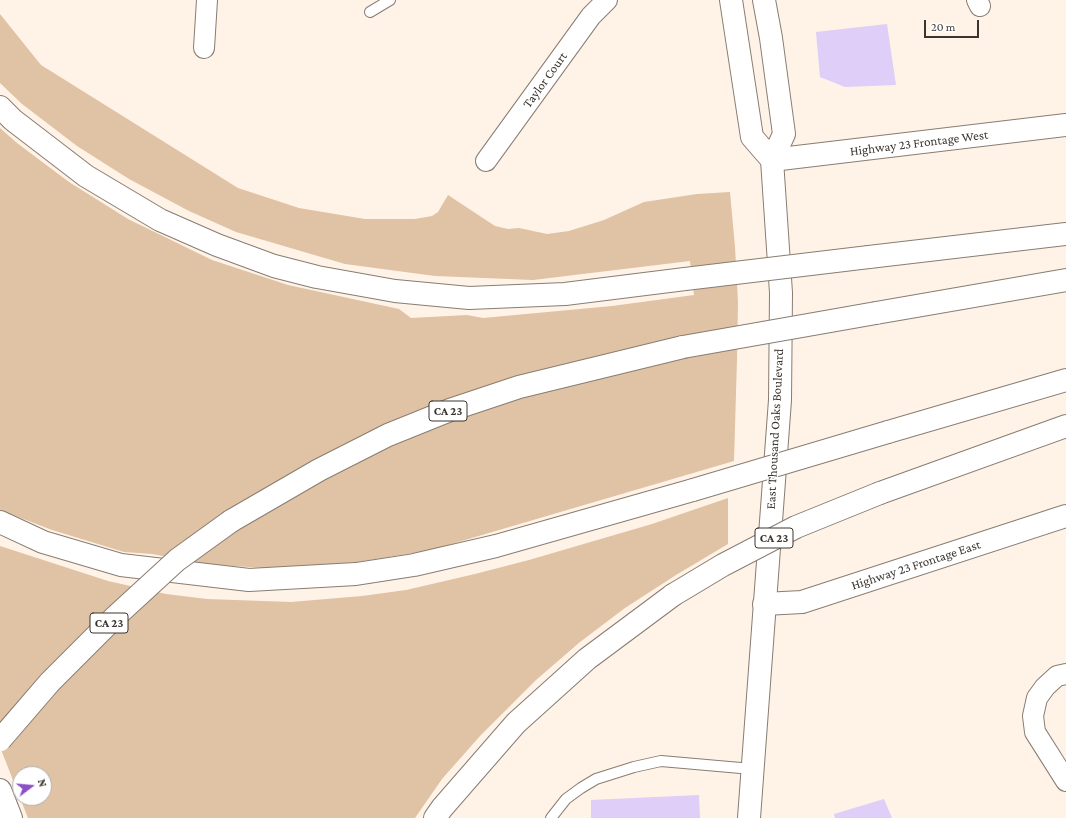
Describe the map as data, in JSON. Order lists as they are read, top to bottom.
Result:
{
  "streets": {
    "main road": [
      "Highway 23 Frontage West",
      "CA 23",
      "East Thousand Oaks Boulevard",
      "Highway 23 Frontage East"
    ],
    "street": ["Taylor Court"]
  },
  "crossings": [
    ["Highway 23 Frontage West", "East Thousand Oaks Boulevard"],
    ["East Thousand Oaks Boulevard", "Highway 23 Frontage East"]
  ],
  "scale_bar": "20 m",
  "north": "right"
}
